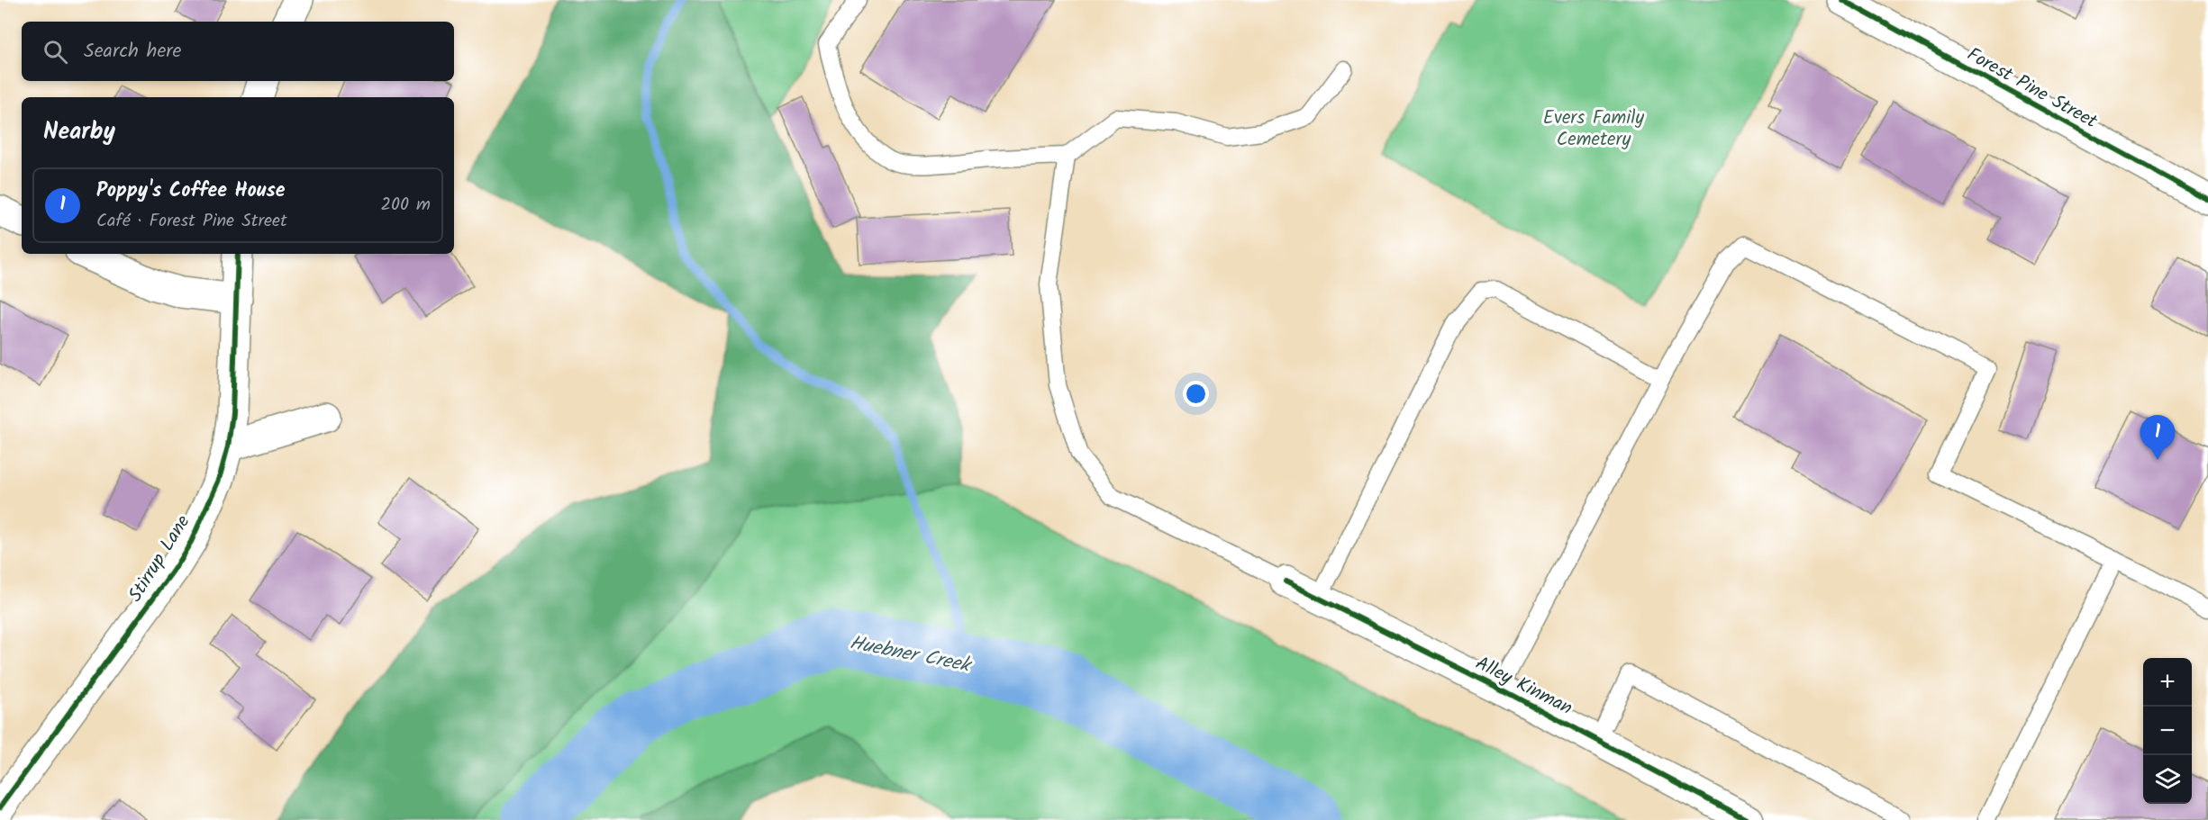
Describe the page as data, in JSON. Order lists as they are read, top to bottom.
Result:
{
  "streets": {
    "street": ["Forest Pine Street", "Stirrup Lane", "Alley Kinman"]
  },
  "water": ["Huebner Creek"],
  "parks": ["Evers Family Cemetery"],
  "page": {
    "search": "Search here",
    "heading": "Nearby",
    "list": [
      {
        "mark": "1",
        "name": "Poppy's Coffee House",
        "note": "Café · Forest Pine Street",
        "value": "200 m"
      }
    ],
    "pins": "1",
    "map_buttons": ["+", "−"]
  }
}
